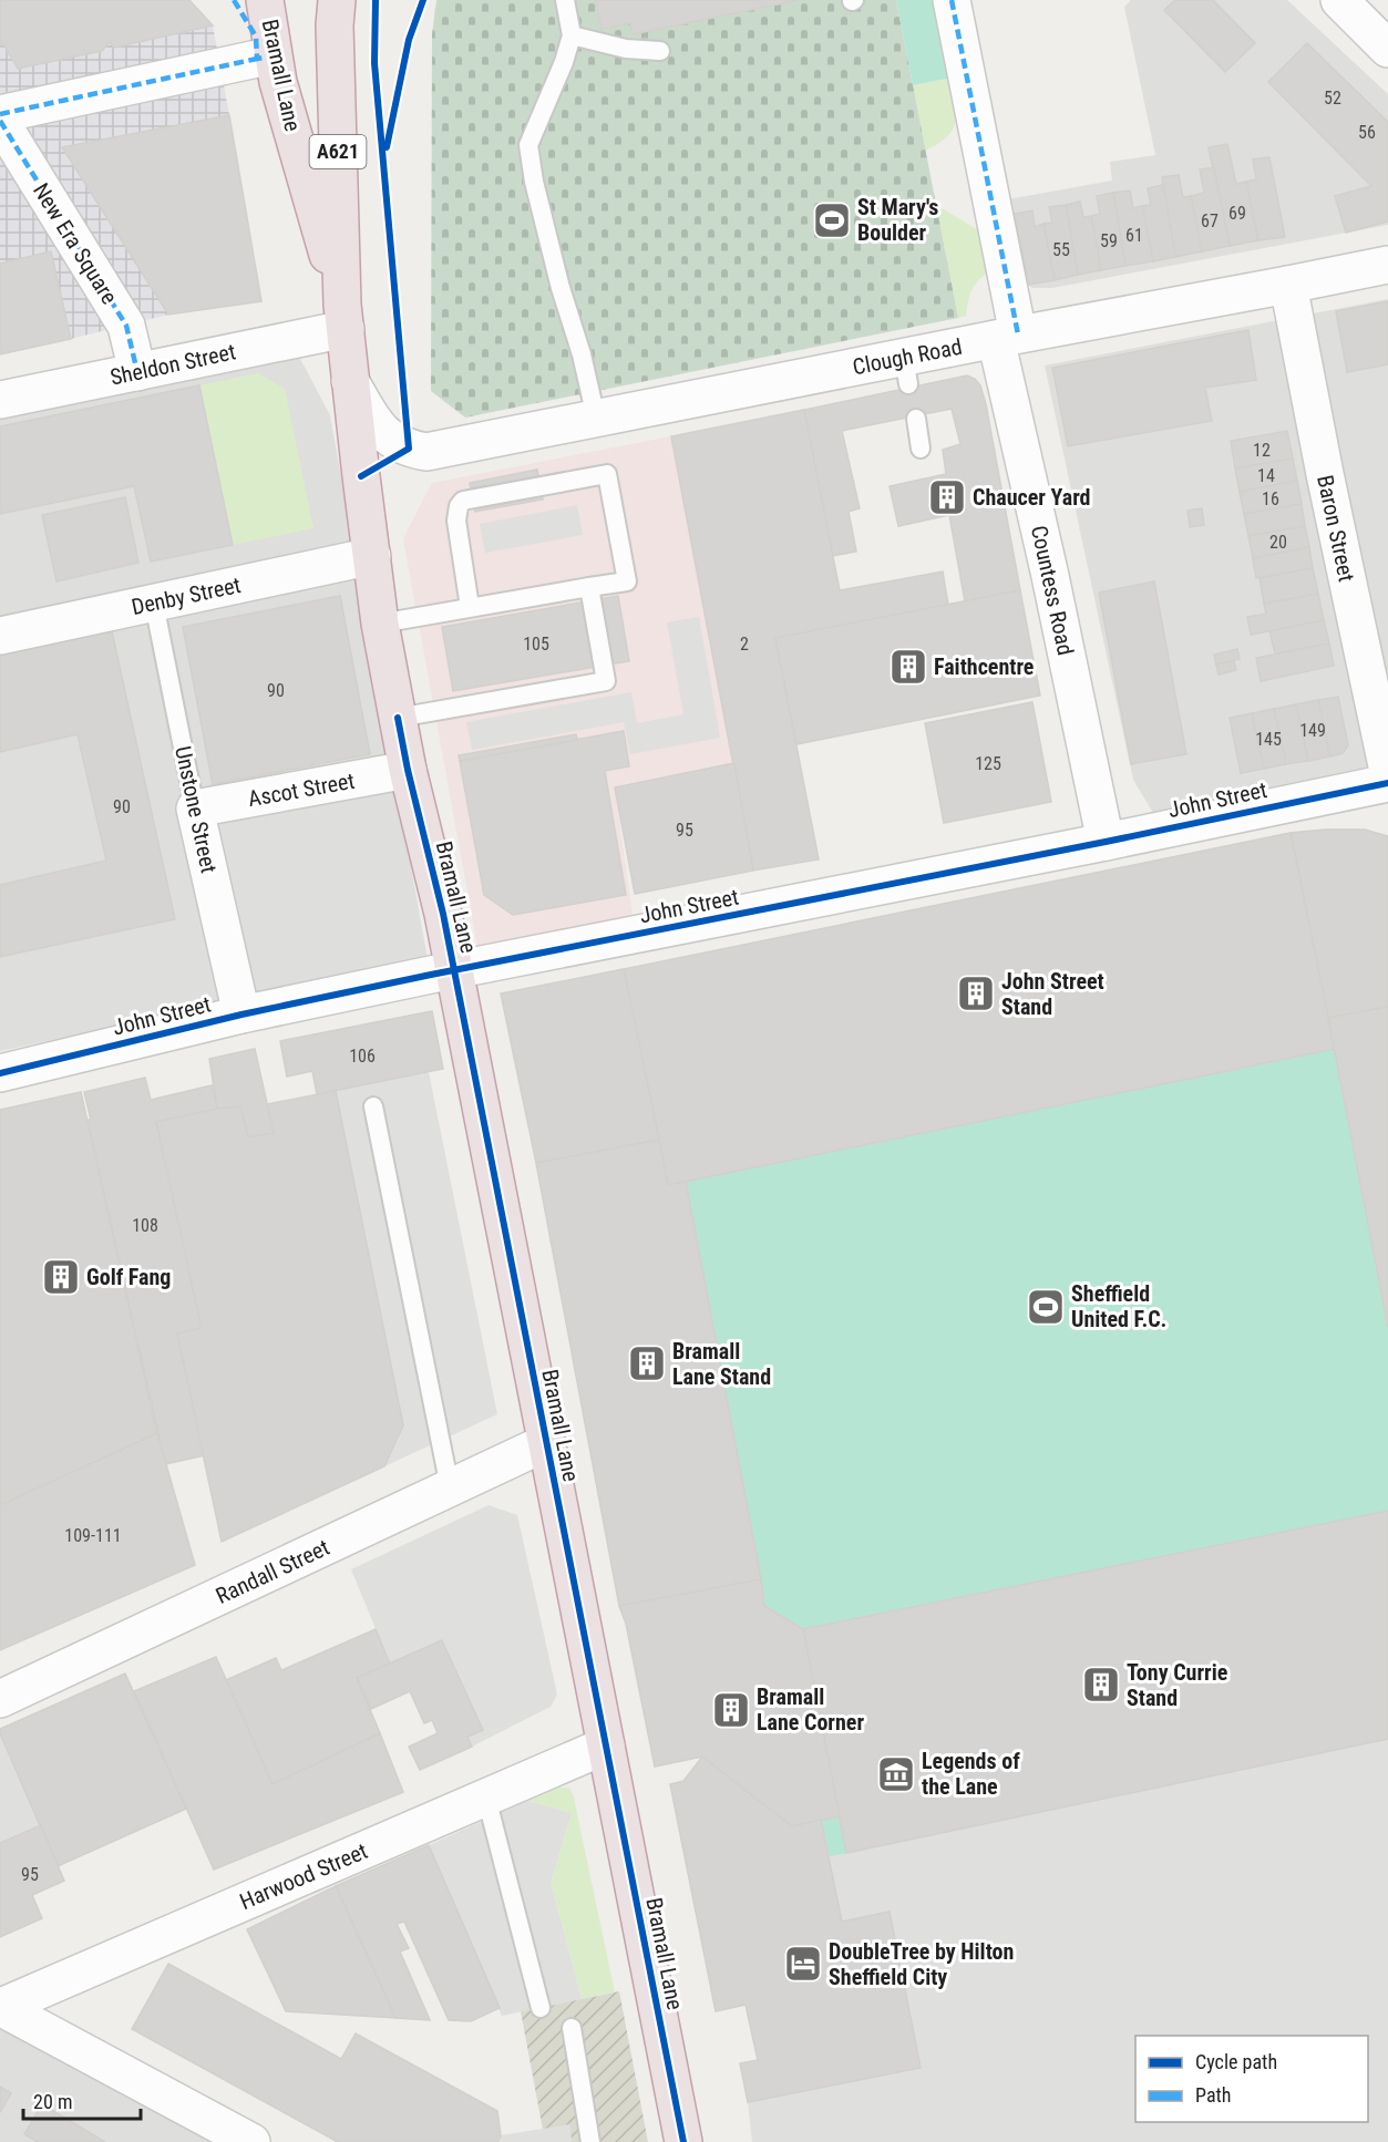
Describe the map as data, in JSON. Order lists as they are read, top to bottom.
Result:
{
  "streets": {
    "highway": ["Bramall Lane", "A621"],
    "street": [
      "New Era Square",
      "Clough Road",
      "Sheldon Street",
      "Baron Street",
      "Countess Road",
      "Denby Street",
      "Ascot Street",
      "John Street",
      "Unstone Street",
      "Randall Street",
      "Harwood Street"
    ]
  },
  "crossings": [
    ["Bramall Lane", "Clough Road"],
    ["Bramall Lane", "Sheldon Street"],
    ["Bramall Lane", "Denby Street"],
    ["Bramall Lane", "Ascot Street"],
    ["Bramall Lane", "John Street"],
    ["Bramall Lane", "Randall Street"],
    ["Bramall Lane", "Harwood Street"],
    ["New Era Square", "Sheldon Street"],
    ["Clough Road", "Baron Street"],
    ["Clough Road", "Countess Road"],
    ["Countess Road", "John Street"],
    ["Denby Street", "Unstone Street"],
    ["Ascot Street", "Unstone Street"],
    ["John Street", "Unstone Street"]
  ],
  "places": {
    "sports": ["St Mary's Boulder", "Sheffield United F.C."],
    "building": [
      "Chaucer Yard",
      "Faithcentre",
      "John Street Stand",
      "Golf Fang",
      "Bramall Lane Stand",
      "Tony Currie Stand",
      "Bramall Lane Corner"
    ],
    "museum": ["Legends of the Lane"],
    "hotel": ["DoubleTree by Hilton Sheffield City"]
  },
  "house_numbers": [
    "52",
    "56",
    "69",
    "67",
    "61",
    "59",
    "55",
    "12",
    "14",
    "16",
    "20",
    "105",
    "2",
    "90",
    "149",
    "145",
    "125",
    "90",
    "95",
    "106",
    "108",
    "109-111",
    "95"
  ],
  "legend": ["Cycle path", "Path"],
  "scale_bar": "20 m"
}
